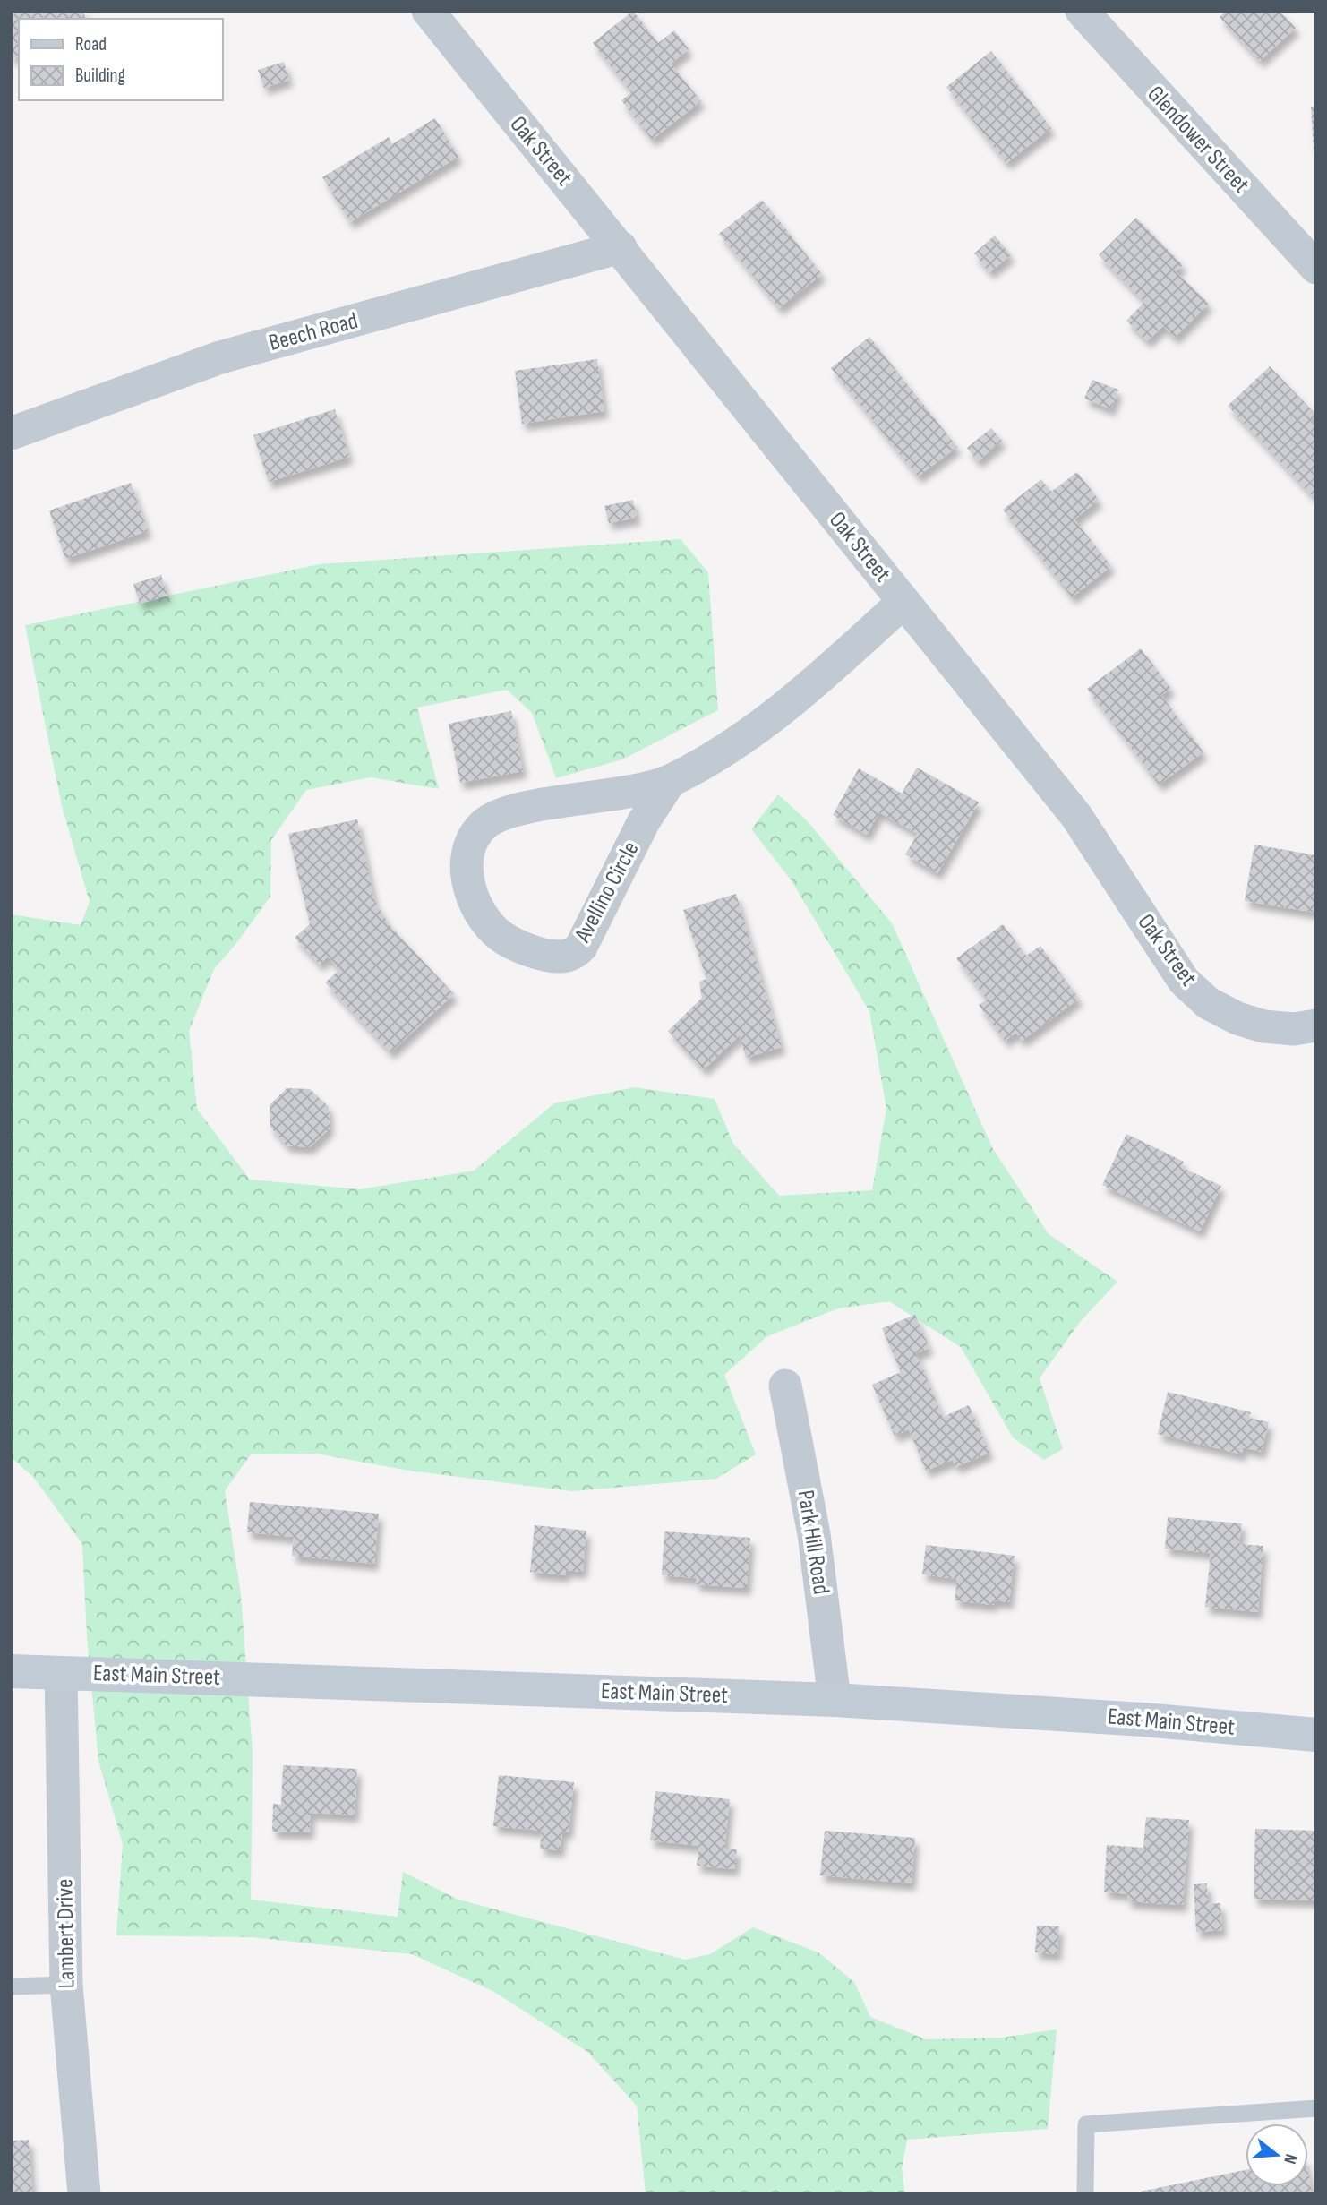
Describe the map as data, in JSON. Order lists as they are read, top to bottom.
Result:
{
  "streets": {
    "main road": ["East Main Street"],
    "street": [
      "Glendower Street",
      "Oak Street",
      "Beech Road",
      "Avellino Circle",
      "Park Hill Road",
      "Lambert Drive"
    ]
  },
  "crossings": [
    ["Oak Street", "Beech Road"],
    ["Oak Street", "Avellino Circle"],
    ["Park Hill Road", "East Main Street"],
    ["East Main Street", "Lambert Drive"]
  ],
  "legend": ["Road", "Building"],
  "north": "right"
}
